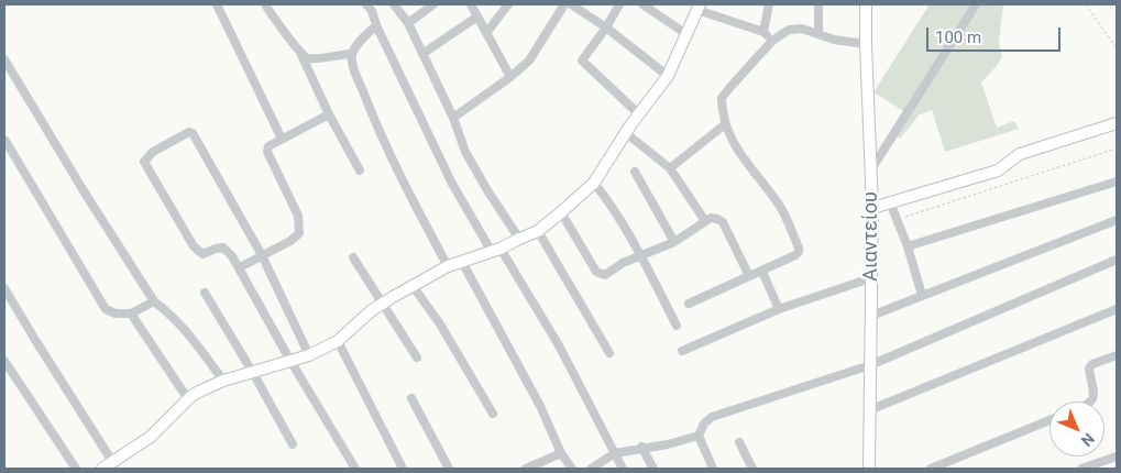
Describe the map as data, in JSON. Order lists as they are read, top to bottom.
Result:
{
  "streets": {
    "street": ["Αιαντείου"]
  },
  "scale_bar": "100 m",
  "north": "bottom right"
}
